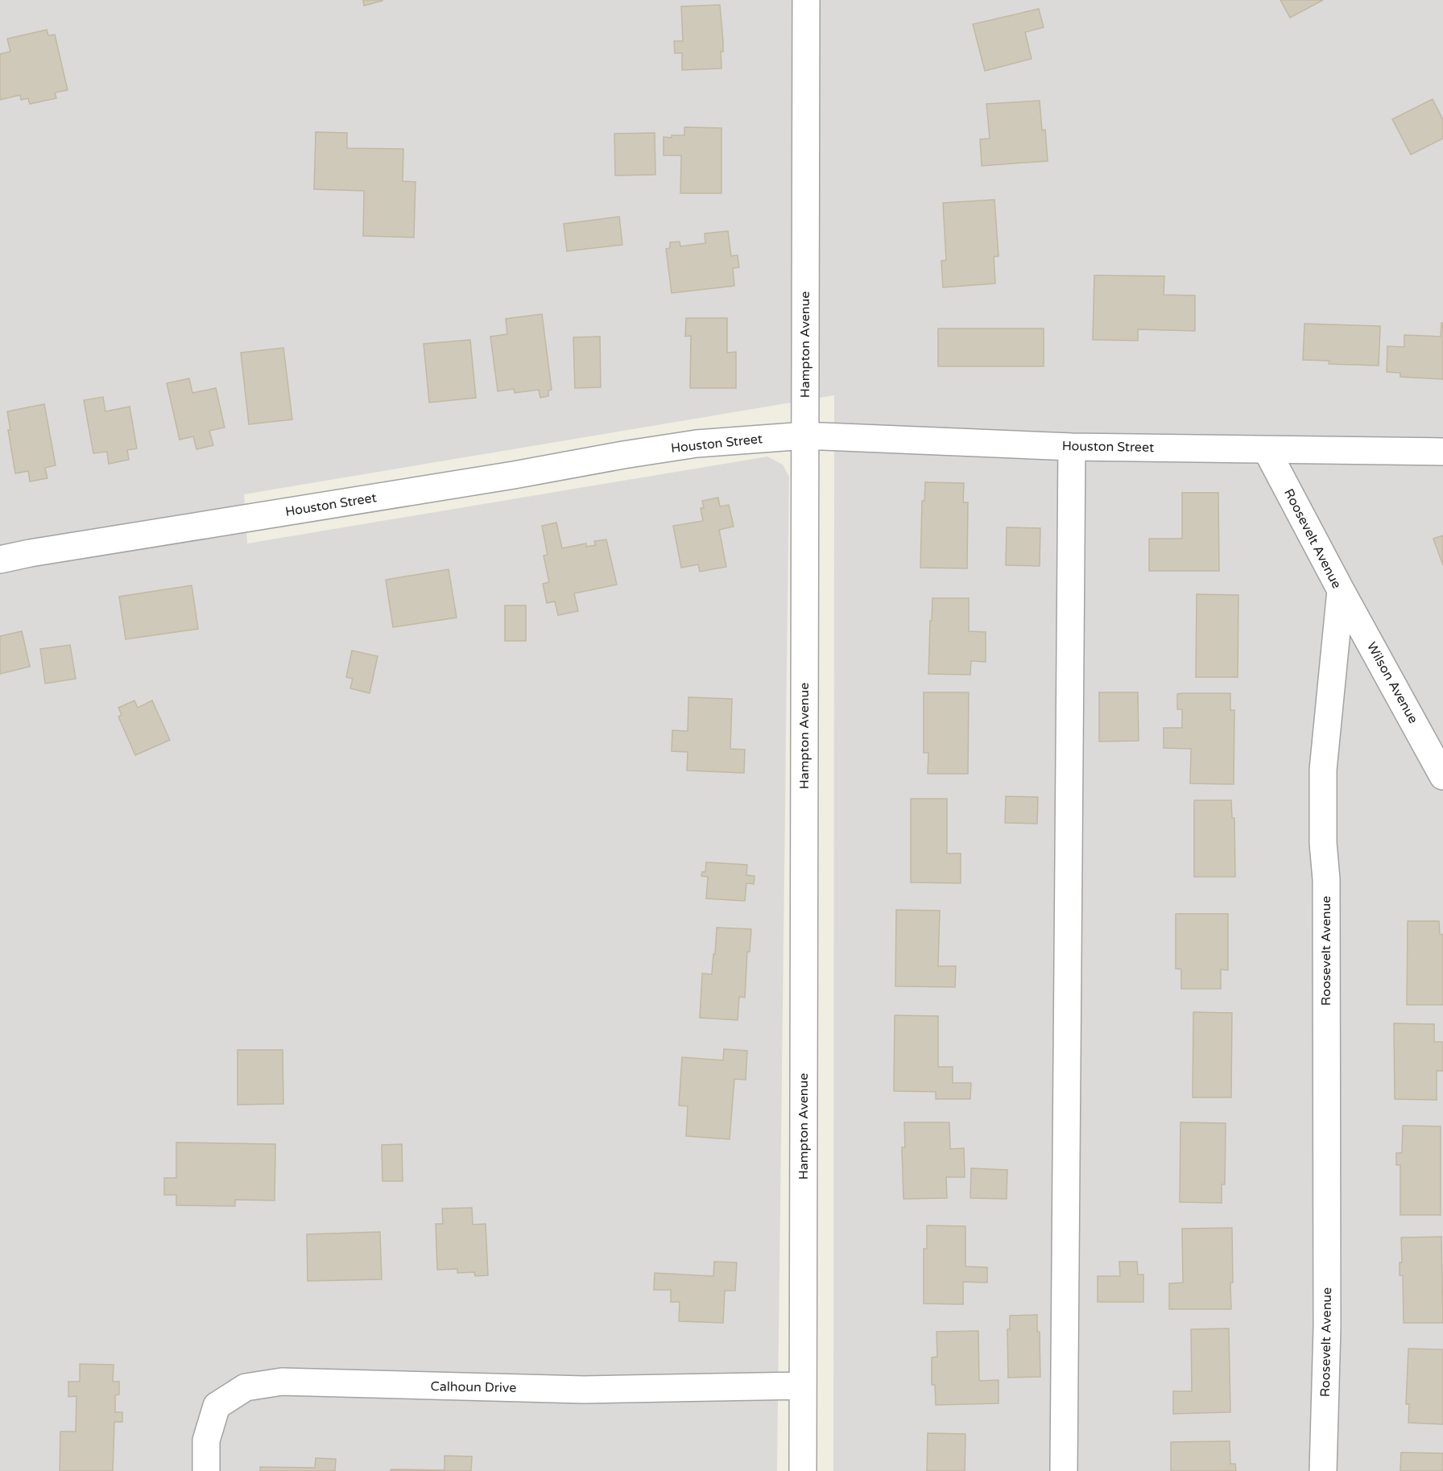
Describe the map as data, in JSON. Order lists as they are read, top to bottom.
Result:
{
  "streets": {
    "street": [
      "Hampton Avenue",
      "Houston Street",
      "Roosevelt Avenue",
      "Wilson Avenue",
      "Calhoun Drive"
    ]
  },
  "crossings": [
    ["Hampton Avenue", "Houston Street"],
    ["Hampton Avenue", "Calhoun Drive"],
    ["Houston Street", "Roosevelt Avenue"],
    ["Roosevelt Avenue", "Wilson Avenue"]
  ]
}
